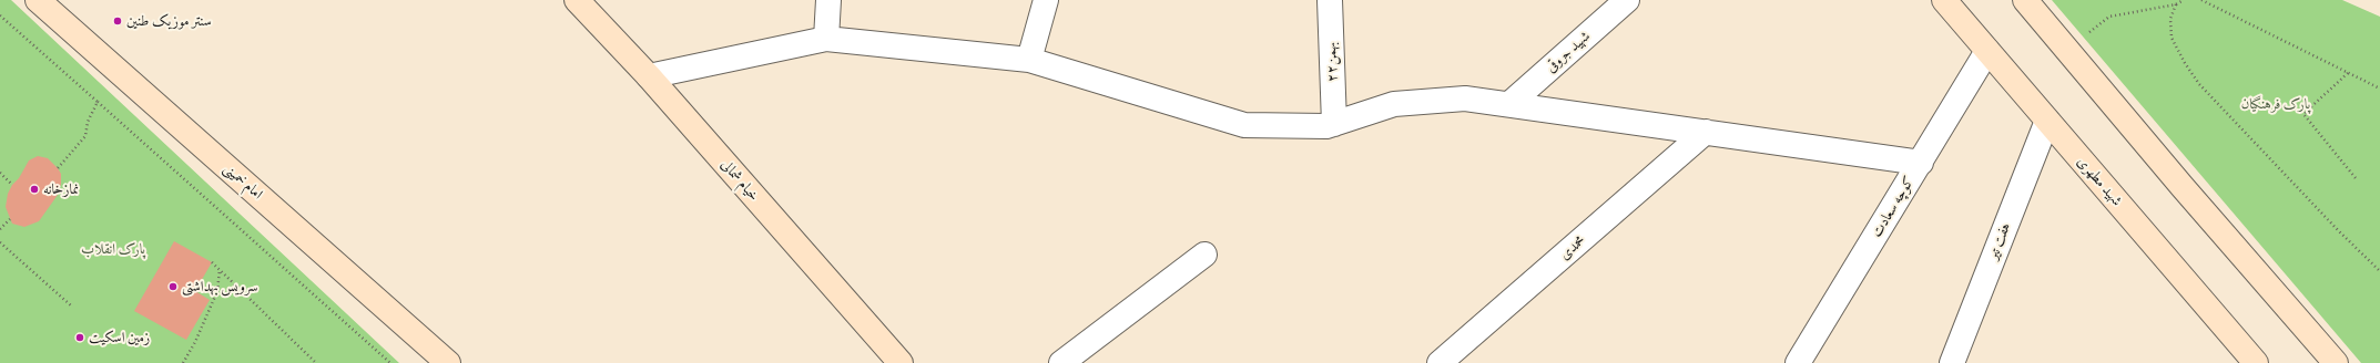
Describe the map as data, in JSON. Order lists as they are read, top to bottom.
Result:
{
  "streets": {
    "main road": ["خیام شمالی", "امام خمینی", "شهید مطهری"],
    "street": [
      "شهید جروقی",
      "۲۲بهمن",
      "کوچه سعادت",
      "هفت تير",
      "محمدی"
    ]
  },
  "crossings": [
    ["شهید مطهری", "کوچه سعادت"],
    ["شهید مطهری", "هفت تير"]
  ],
  "parks": ["پارک فرهنگیان", "پارک انقلاب"],
  "places": [
    "سنتر موزیک طنین",
    "نمازخانه",
    "سرویس بهداشتی",
    "زمین اسکیت"
  ]
}
